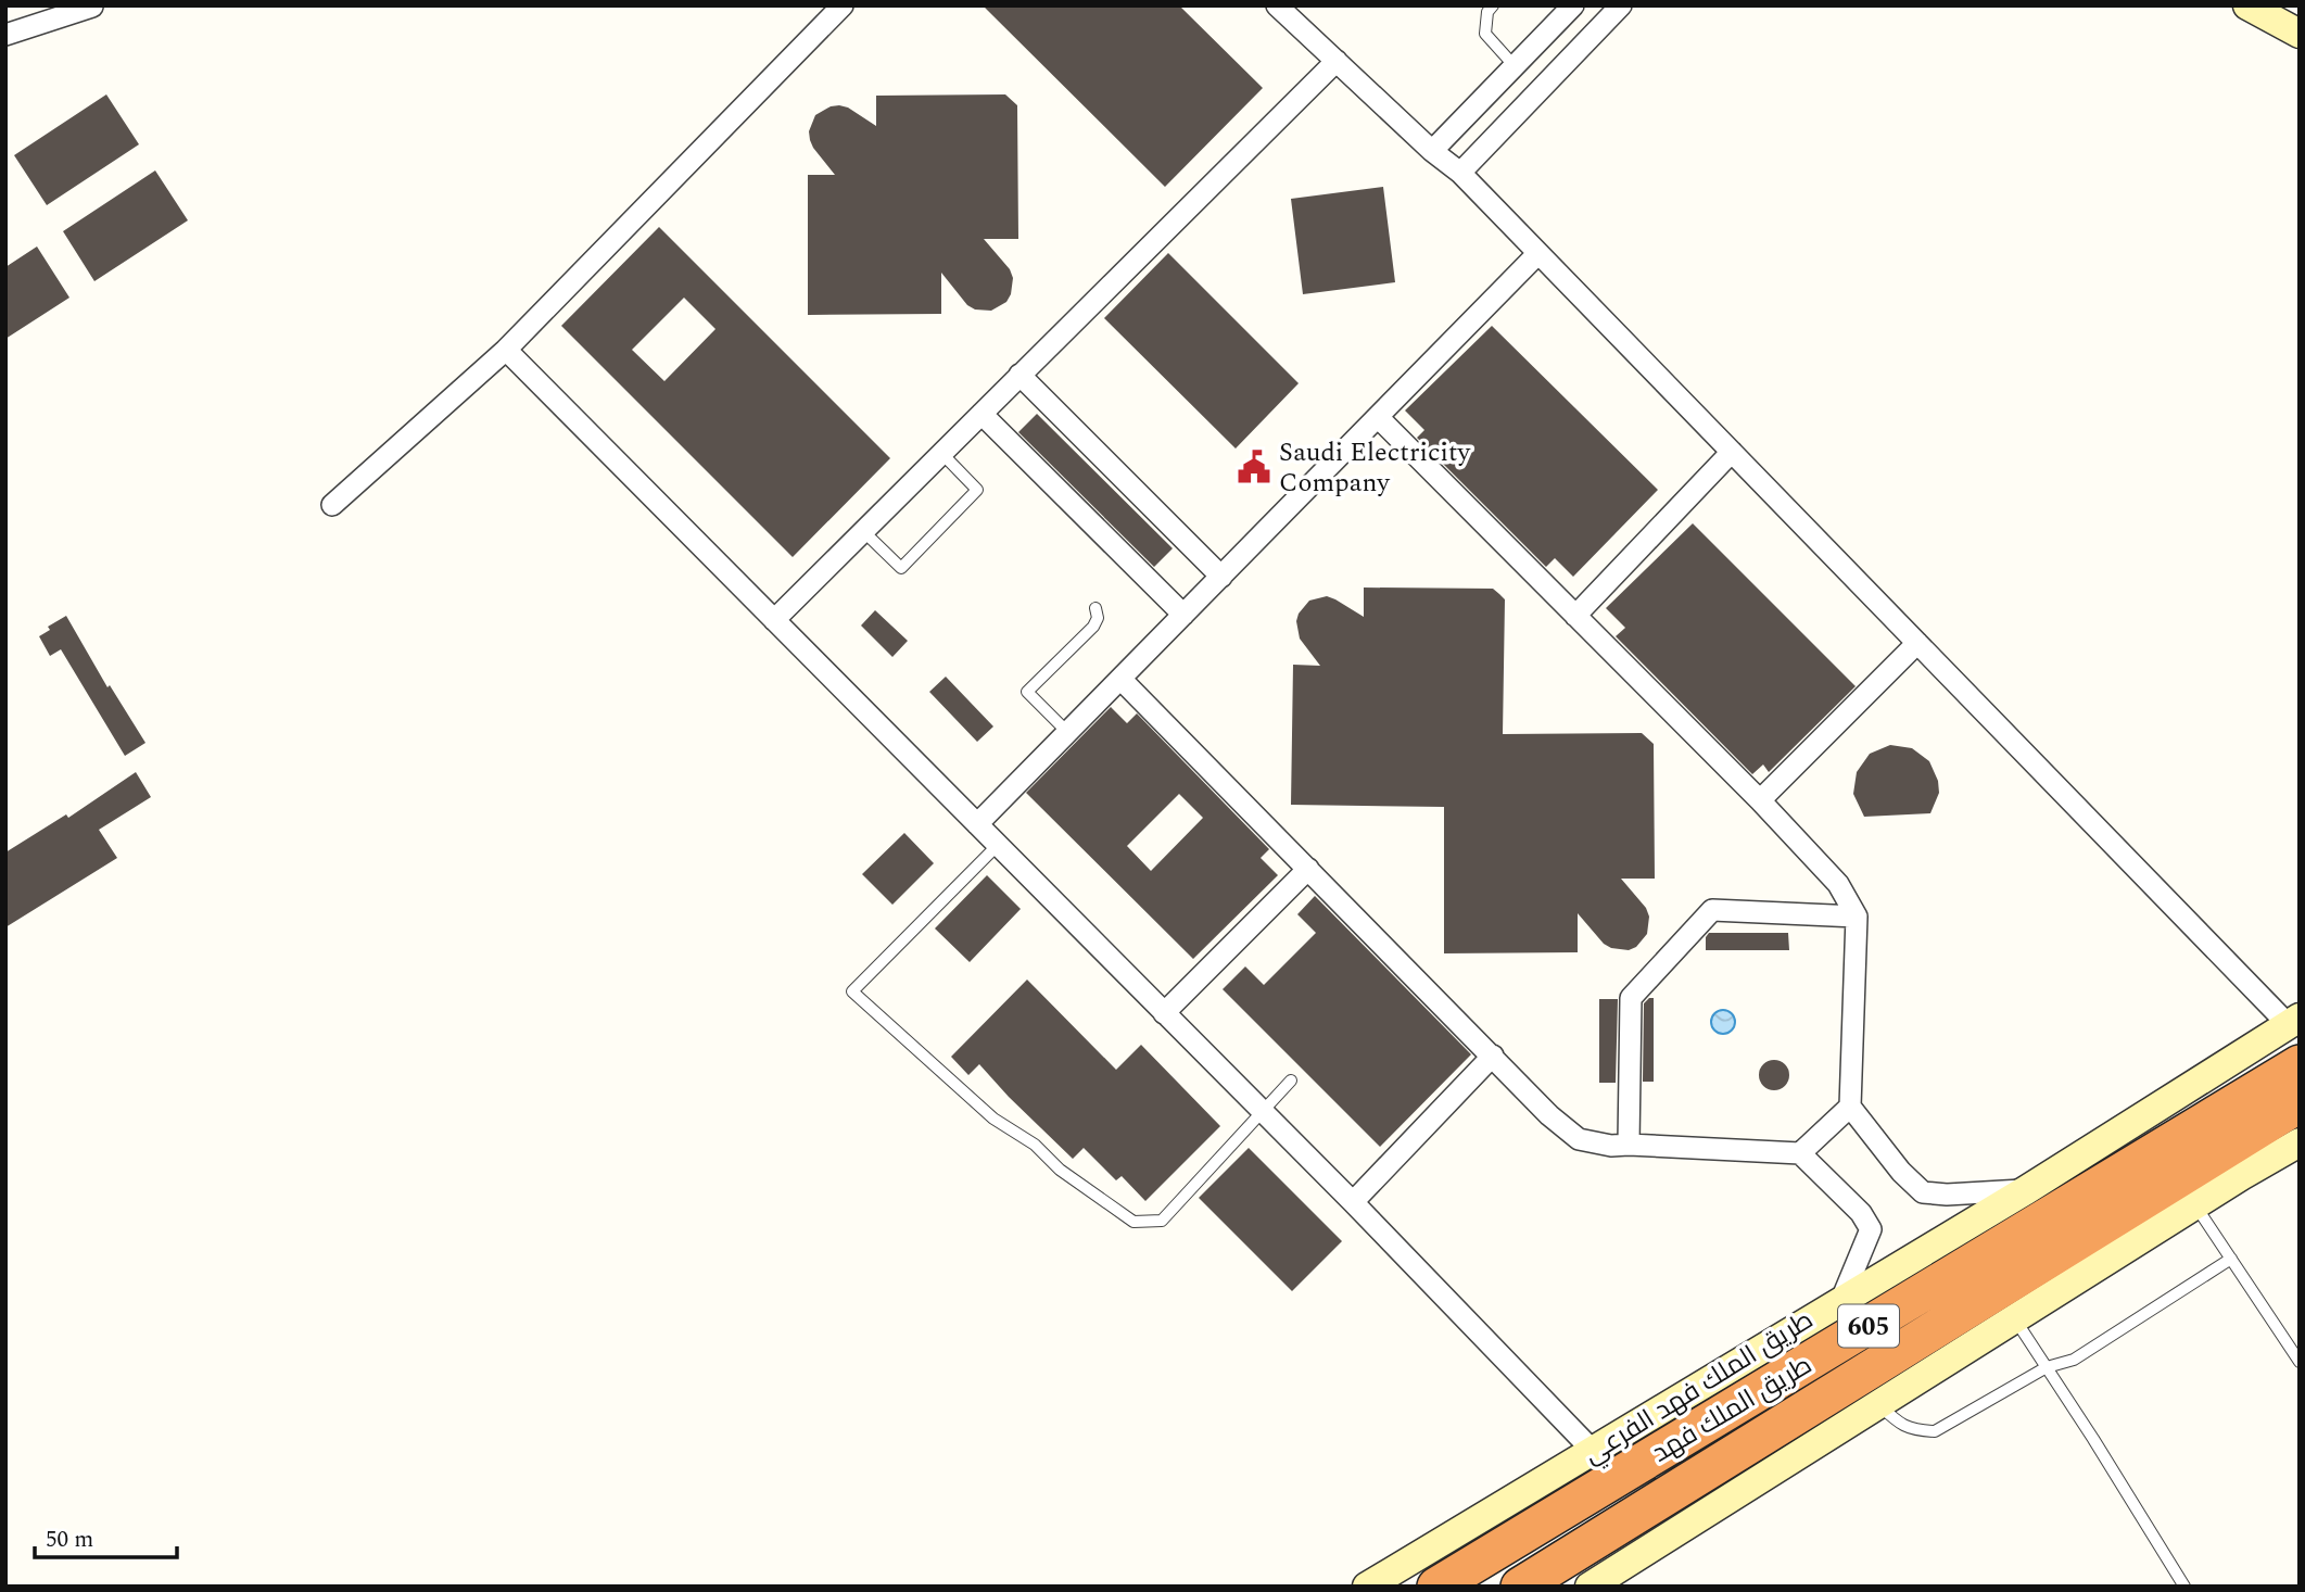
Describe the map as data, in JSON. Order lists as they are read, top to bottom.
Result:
{
  "streets": {
    "highway": ["605", "طريق الملك فهد"],
    "main road": ["طريق الملك فهد الفرعي"]
  },
  "places": {
    "public building": ["Saudi Electricity Company"]
  },
  "scale_bar": "50 m"
}
